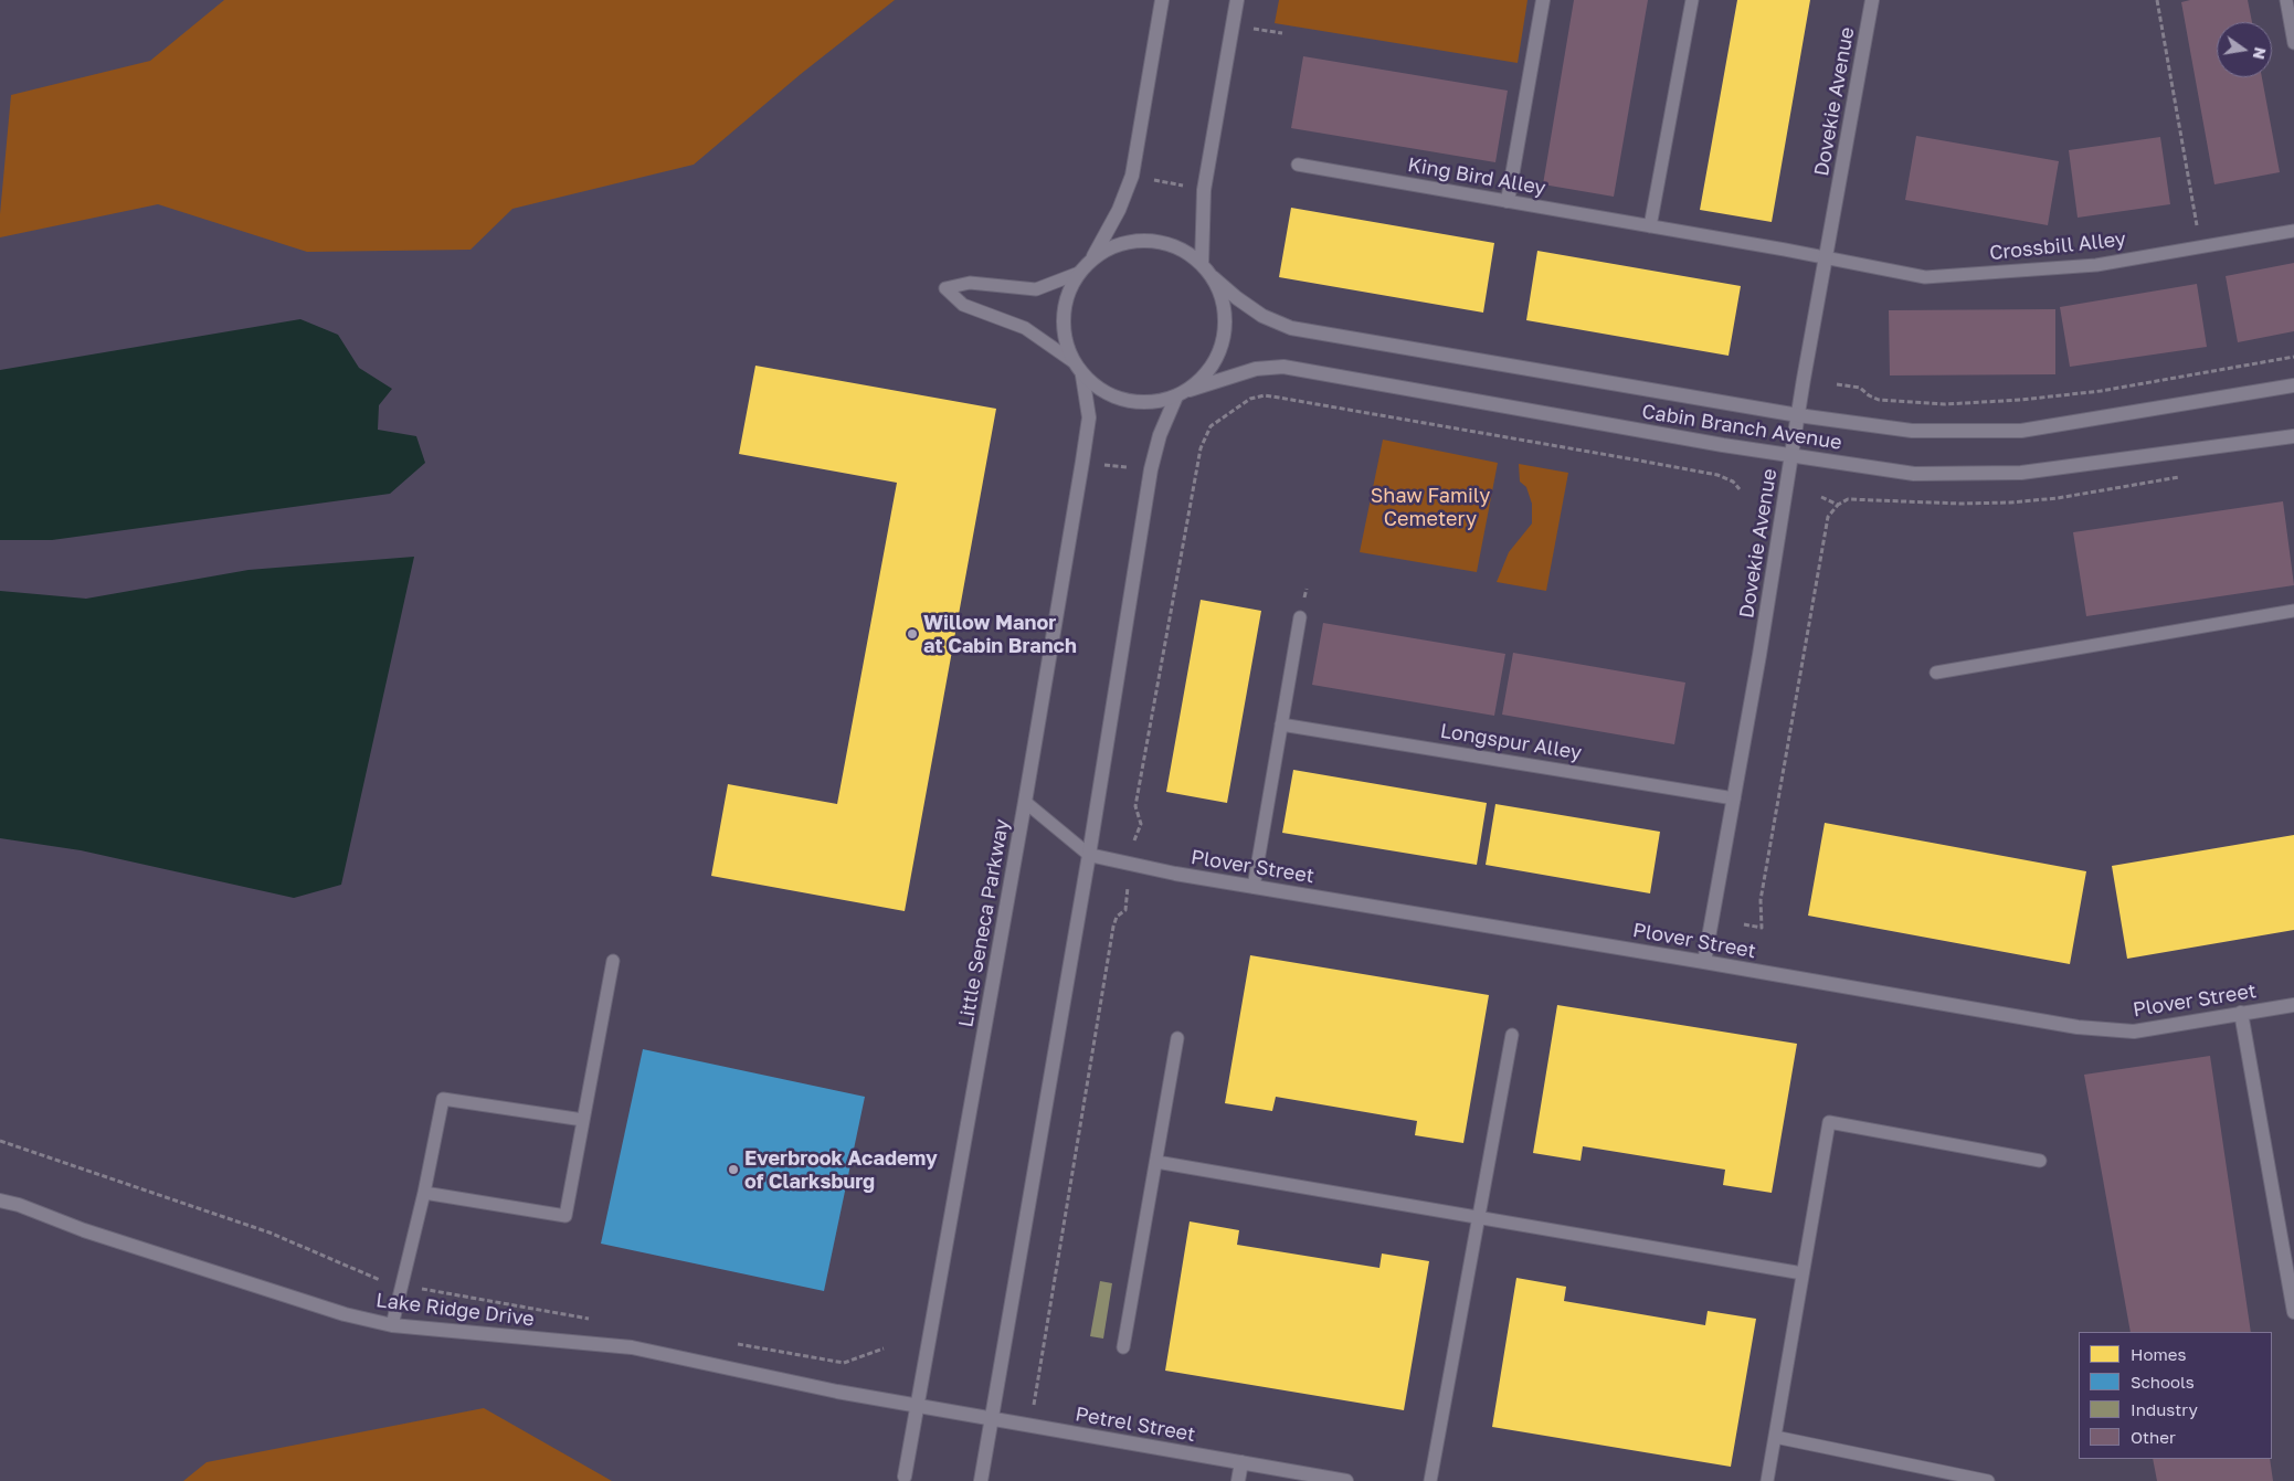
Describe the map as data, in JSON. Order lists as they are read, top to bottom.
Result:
{
  "streets": {
    "street": [
      "Dovekie Avenue",
      "Cabin Branch Avenue",
      "Plover Street",
      "Little Seneca Parkway",
      "Lake Ridge Drive",
      "Petrel Street"
    ],
    "lane": ["King Bird Alley", "Crossbill Alley", "Longspur Alley"]
  },
  "crossings": [
    ["Dovekie Avenue", "King Bird Alley"],
    ["Dovekie Avenue", "Crossbill Alley"],
    ["Dovekie Avenue", "Cabin Branch Avenue"],
    ["Dovekie Avenue", "Longspur Alley"],
    ["Dovekie Avenue", "Plover Street"],
    ["King Bird Alley", "Crossbill Alley"],
    ["Cabin Branch Avenue", "Little Seneca Parkway"],
    ["Little Seneca Parkway", "Lake Ridge Drive"],
    ["Little Seneca Parkway", "Petrel Street"],
    ["Lake Ridge Drive", "Petrel Street"]
  ],
  "parks": ["Shaw Family Cemetery"],
  "places": ["Willow Manor at Cabin Branch", "Everbrook Academy of Clarksburg"],
  "legend": [
    "Homes",
    "Schools",
    "Industry",
    "Other"
  ],
  "north": "right"
}
